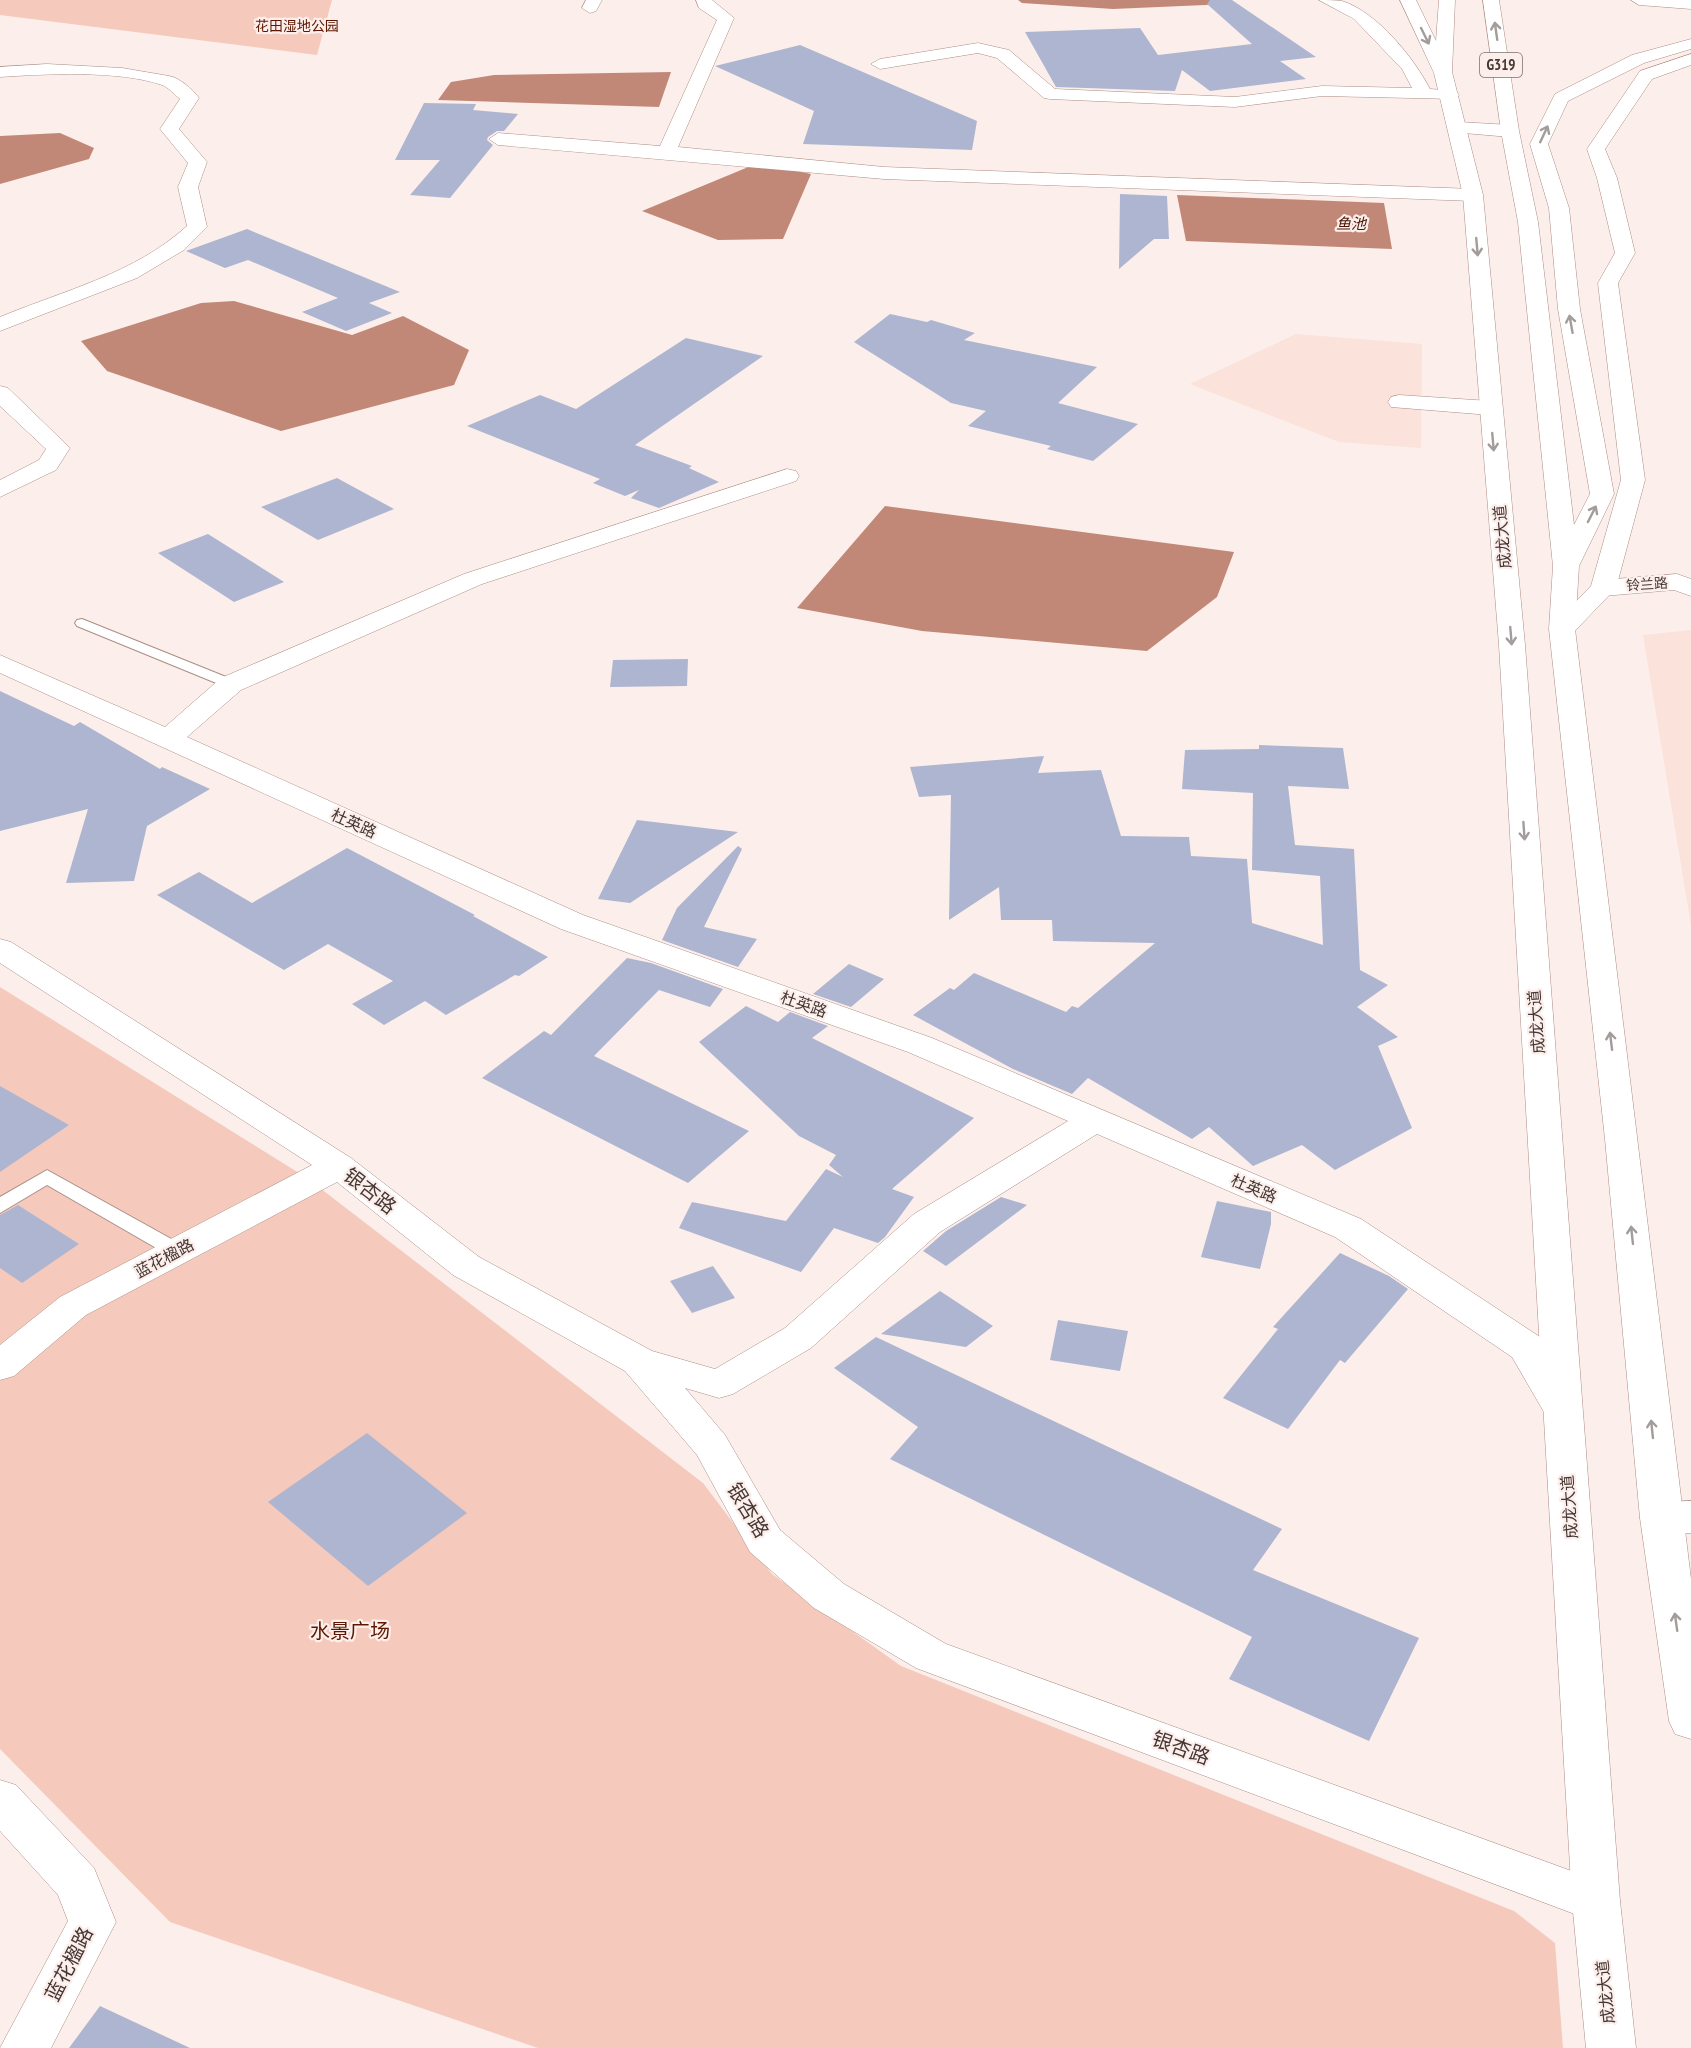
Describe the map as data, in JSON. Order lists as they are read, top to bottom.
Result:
{
  "streets": {
    "main road": [
      "G319",
      "成龙大道",
      "铃兰路",
      "杜英路",
      "银杏路",
      "蓝花楹路"
    ]
  },
  "crossings": [
    ["成龙大道", "杜英路"],
    ["成龙大道", "银杏路"],
    ["银杏路", "蓝花楹路"]
  ],
  "water": ["鱼池"],
  "parks": ["花田湿地公园", "水景广场"]
}
